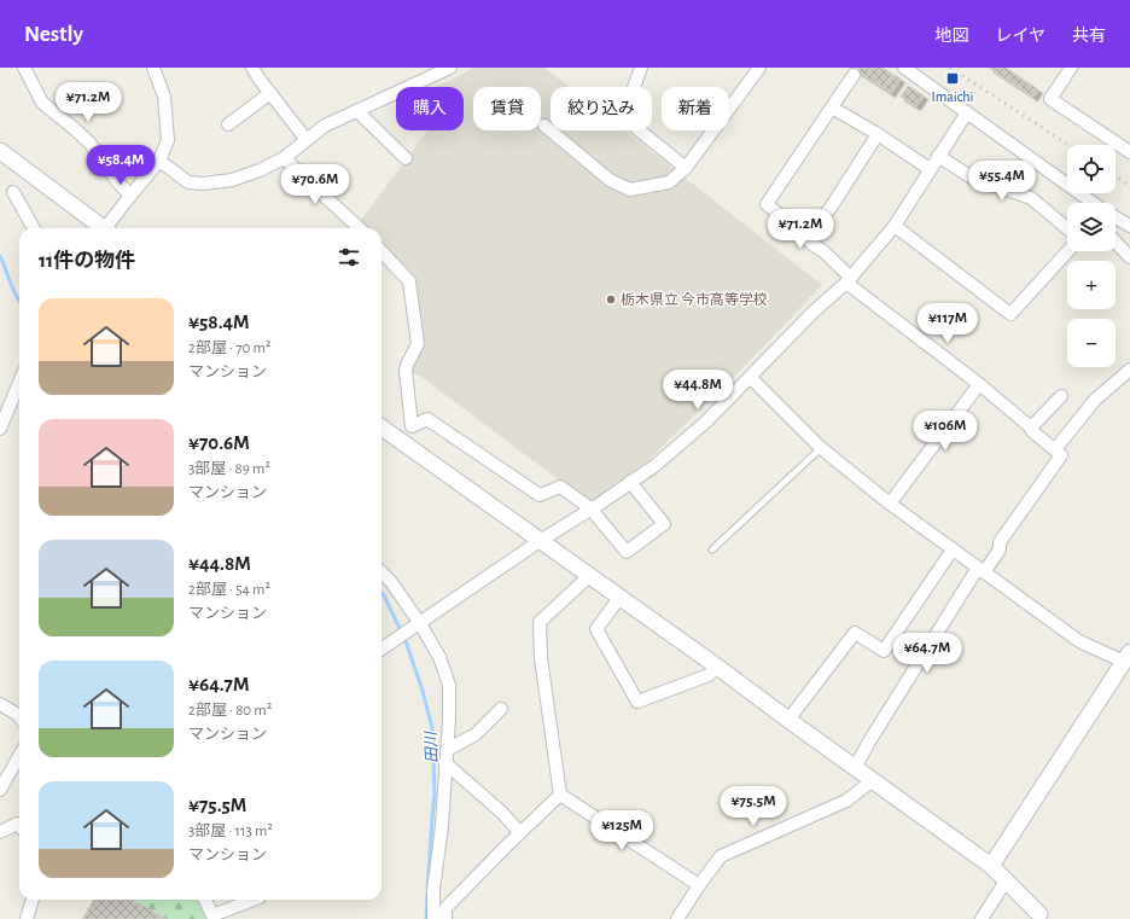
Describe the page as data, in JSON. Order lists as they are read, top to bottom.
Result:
{
  "water": ["田川"],
  "places": {
    "transit": ["Imaichi"],
    "other": ["栃木県立 今市高等学校"]
  },
  "page": {
    "header": "Nestly",
    "nav": ["地図", "レイヤ", "共有"],
    "price": [
      "¥71.2M",
      "¥58.4M",
      "¥55.4M",
      "¥70.6M",
      "¥71.2M",
      "¥117M",
      "¥44.8M",
      "¥106M",
      "¥64.7M",
      "¥75.5M",
      "¥125M"
    ],
    "chip": [
      "購入",
      "賃貸",
      "絞り込み",
      "新着"
    ],
    "map_buttons": ["+", "−"],
    "heading": "11件の物件",
    "list": [
      {
        "name": "¥58.4M",
        "note": "2部屋 · 70 m² · マンション"
      },
      {
        "name": "¥70.6M",
        "note": "3部屋 · 89 m² · マンション"
      },
      {
        "name": "¥44.8M",
        "note": "2部屋 · 54 m² · マンション"
      },
      {
        "name": "¥64.7M",
        "note": "2部屋 · 80 m² · マンション"
      },
      {
        "name": "¥75.5M",
        "note": "3部屋 · 113 m² · マンション"
      }
    ]
  }
}
